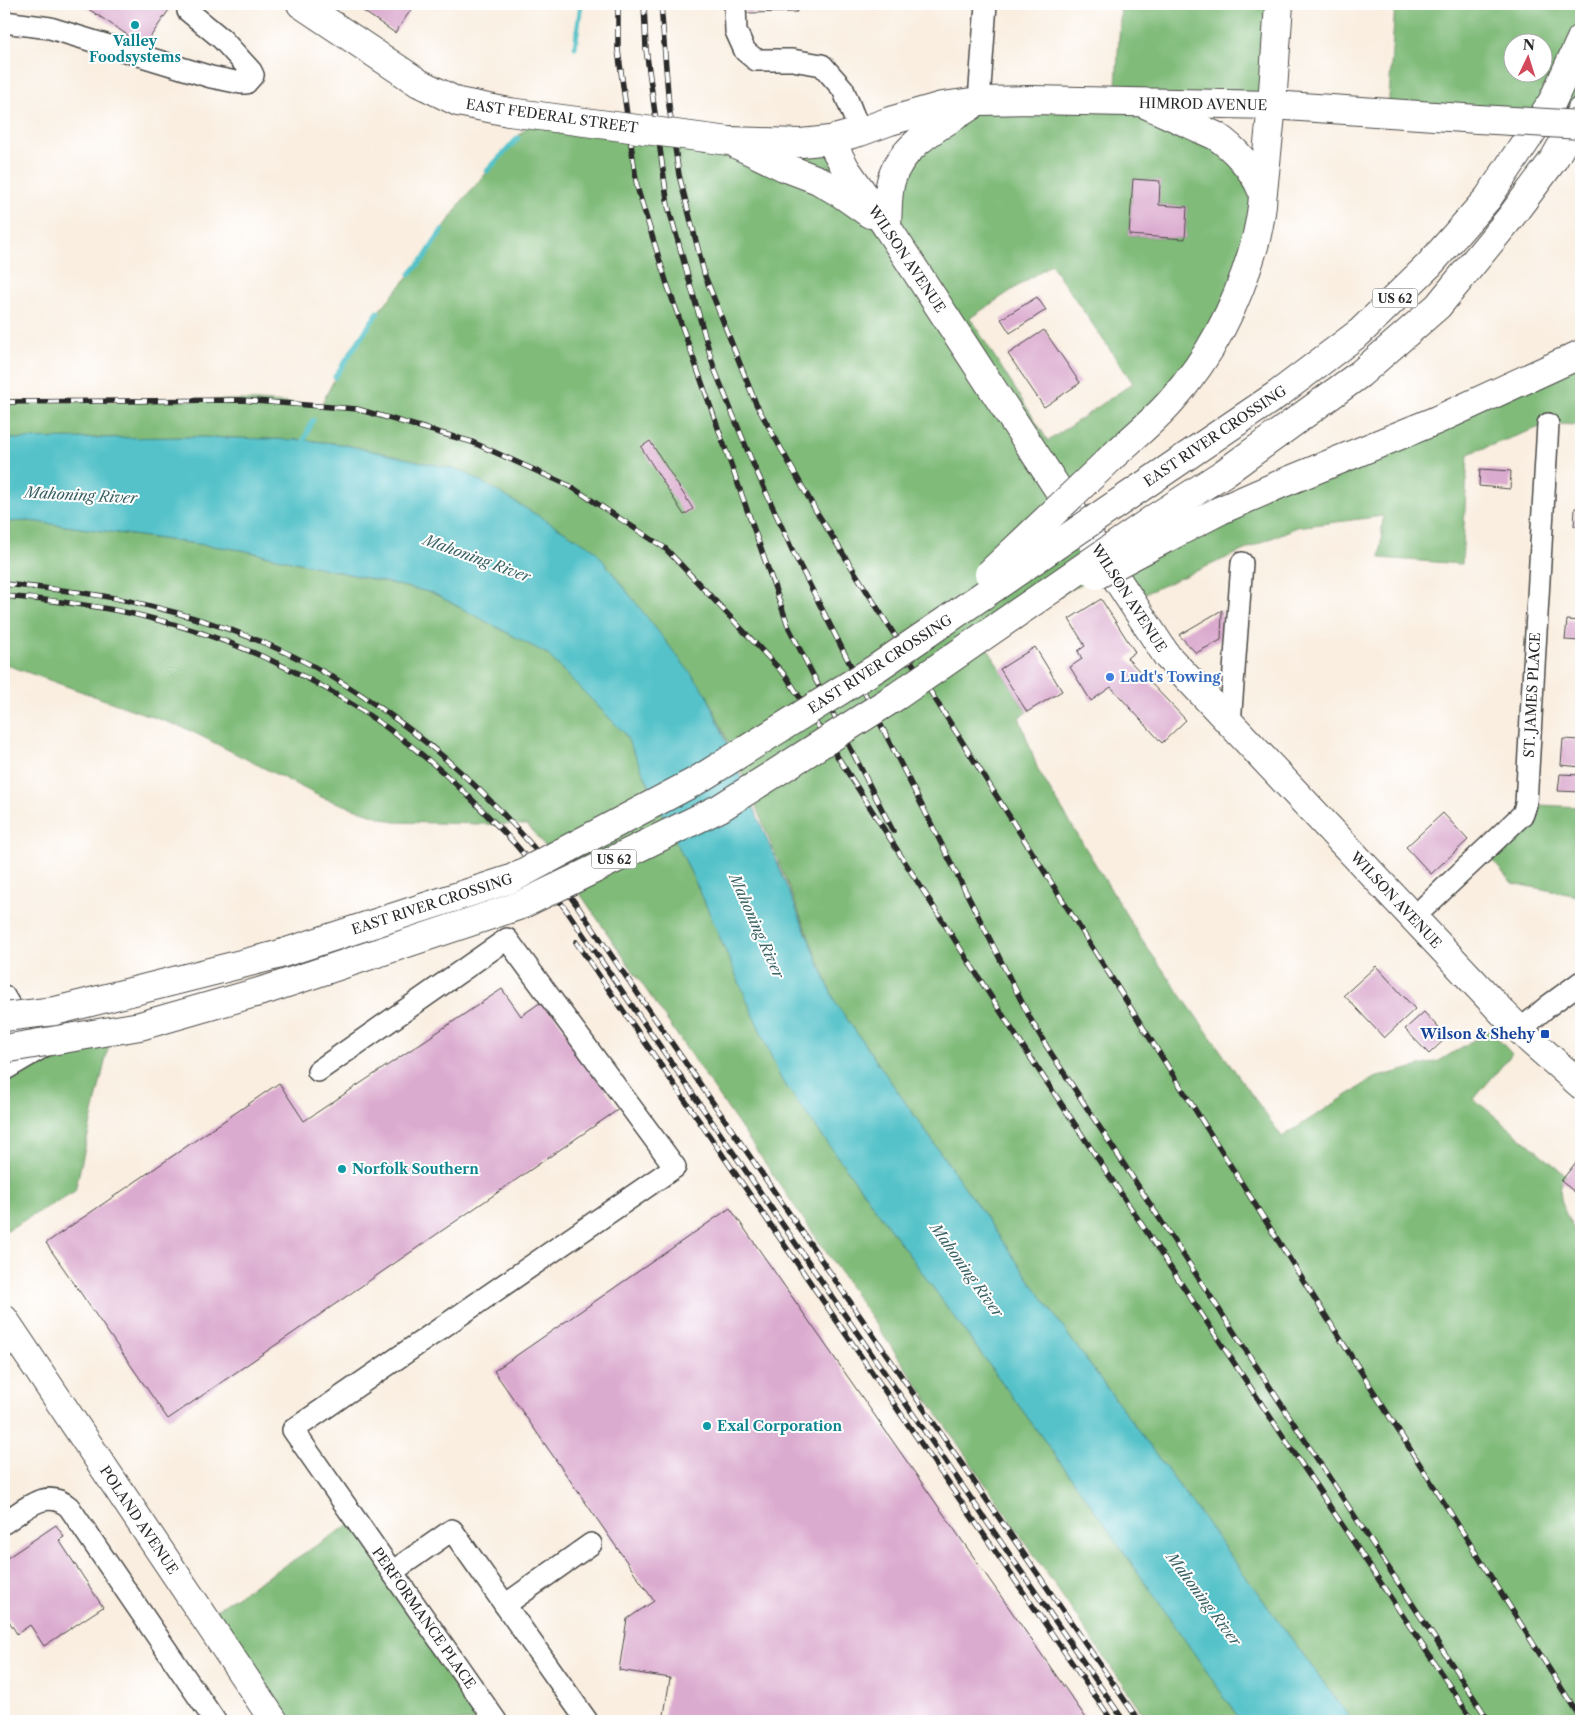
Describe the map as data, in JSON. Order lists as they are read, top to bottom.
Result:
{
  "streets": {
    "main road": [
      "HIMROD AVENUE",
      "EAST FEDERAL STREET",
      "WILSON AVENUE",
      "US 62",
      "EAST RIVER CROSSING",
      "POLAND AVENUE"
    ],
    "street": ["ST. JAMES PLACE", "PERFORMANCE PLACE"]
  },
  "crossings": [
    ["HIMROD AVENUE", "EAST FEDERAL STREET"],
    ["HIMROD AVENUE", "WILSON AVENUE"],
    ["EAST FEDERAL STREET", "WILSON AVENUE"],
    ["WILSON AVENUE", "ST. JAMES PLACE"],
    ["US 62", "EAST RIVER CROSSING"]
  ],
  "water": ["Mahoning River"],
  "places": {
    "other": [
      "Valley Foodsystems",
      "Ludt's Towing",
      "Norfolk Southern",
      "Exal Corporation"
    ],
    "transit": ["Wilson & Shehy"]
  },
  "north": "top"
}
